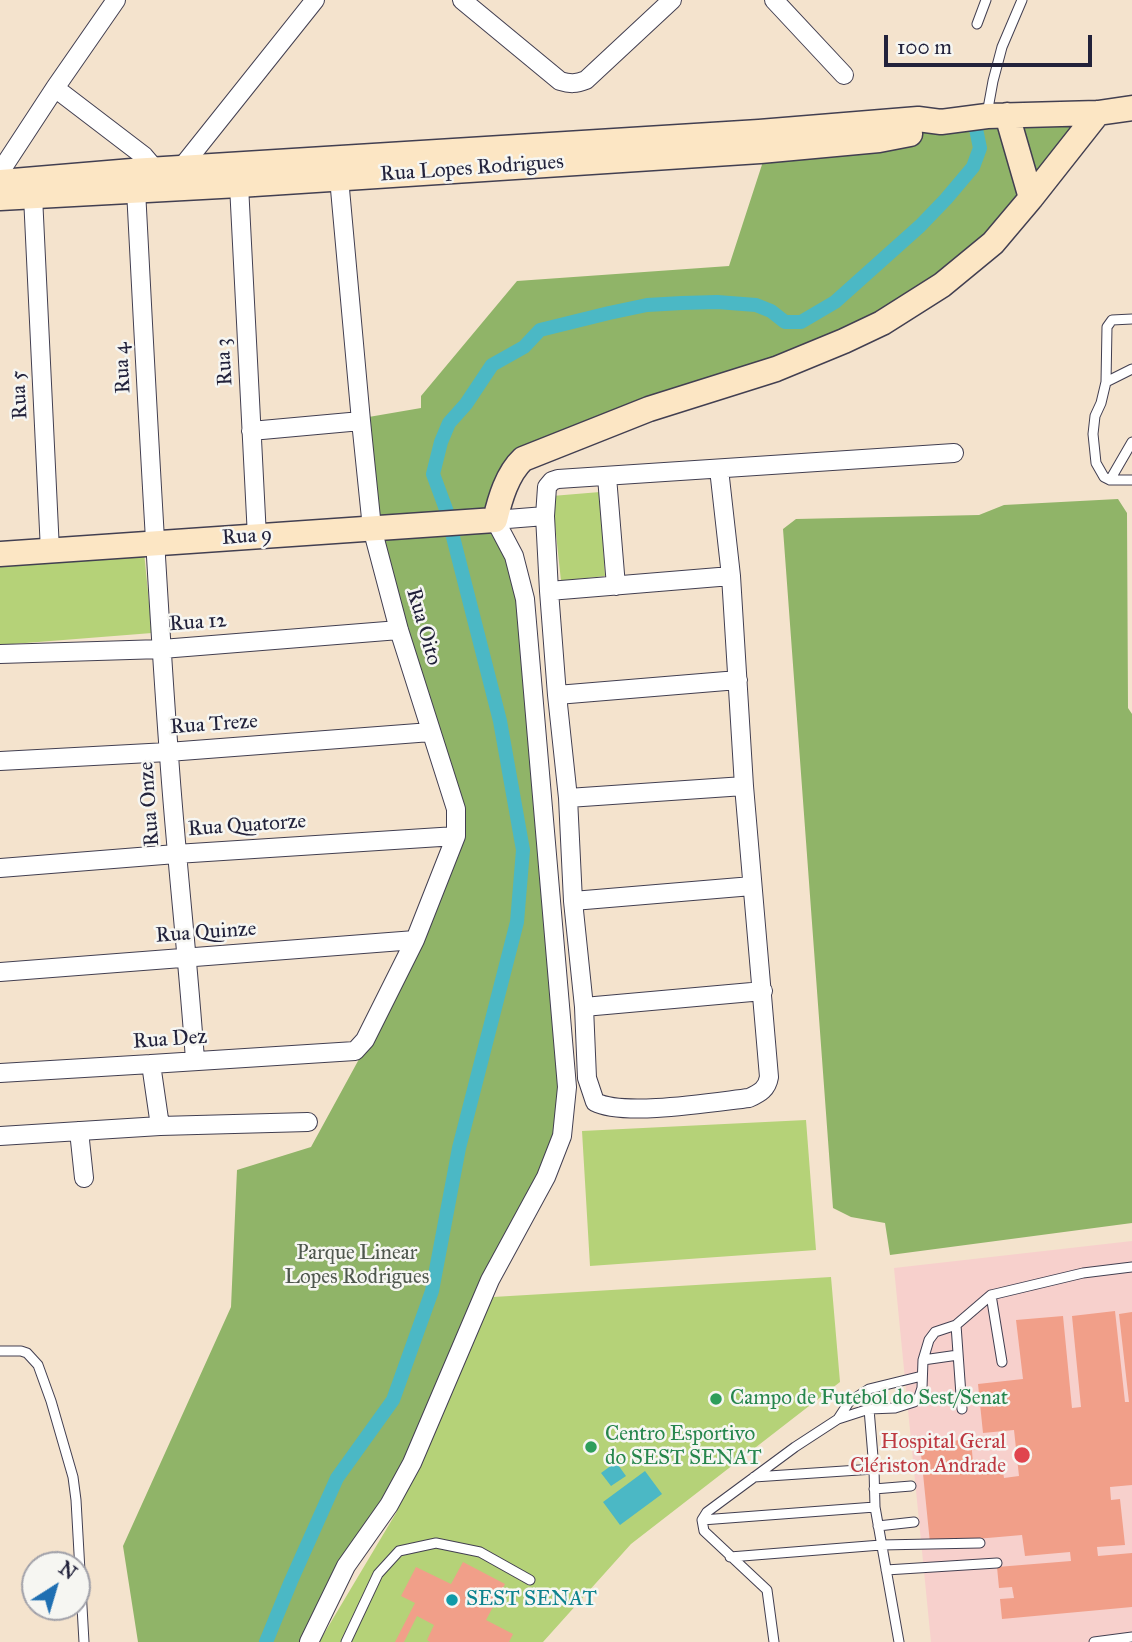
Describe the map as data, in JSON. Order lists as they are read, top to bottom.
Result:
{
  "streets": {
    "street": [
      "Rua Lopes Rodrigues",
      "Rua 3",
      "Rua 4",
      "Rua 5",
      "Rua 9",
      "Rua 12",
      "Rua Oito",
      "Rua Treze",
      "Rua Onze",
      "Rua Quatorze",
      "Rua Quinze",
      "Rua Dez"
    ]
  },
  "crossings": [
    ["Rua Lopes Rodrigues", "Rua 3"],
    ["Rua Lopes Rodrigues", "Rua 4"],
    ["Rua Lopes Rodrigues", "Rua 5"],
    ["Rua Lopes Rodrigues", "Rua Oito"],
    ["Rua 3", "Rua 9"],
    ["Rua 4", "Rua 9"],
    ["Rua 4", "Rua Onze"],
    ["Rua 5", "Rua 9"],
    ["Rua 9", "Rua Oito"],
    ["Rua 9", "Rua Onze"],
    ["Rua 12", "Rua Oito"],
    ["Rua 12", "Rua Onze"],
    ["Rua Oito", "Rua Treze"],
    ["Rua Oito", "Rua Quatorze"],
    ["Rua Oito", "Rua Quinze"],
    ["Rua Oito", "Rua Dez"],
    ["Rua Treze", "Rua Onze"],
    ["Rua Onze", "Rua Quatorze"],
    ["Rua Onze", "Rua Quinze"],
    ["Rua Onze", "Rua Dez"]
  ],
  "parks": ["Parque Linear Lopes Rodrigues"],
  "places": [
    "Campo de Futebol do Sest/Senat",
    "Centro Esportivo do SEST SENAT",
    "Hospital Geral Clériston Andrade",
    "SEST SENAT"
  ],
  "scale_bar": "100 m",
  "north": "top right"
}
